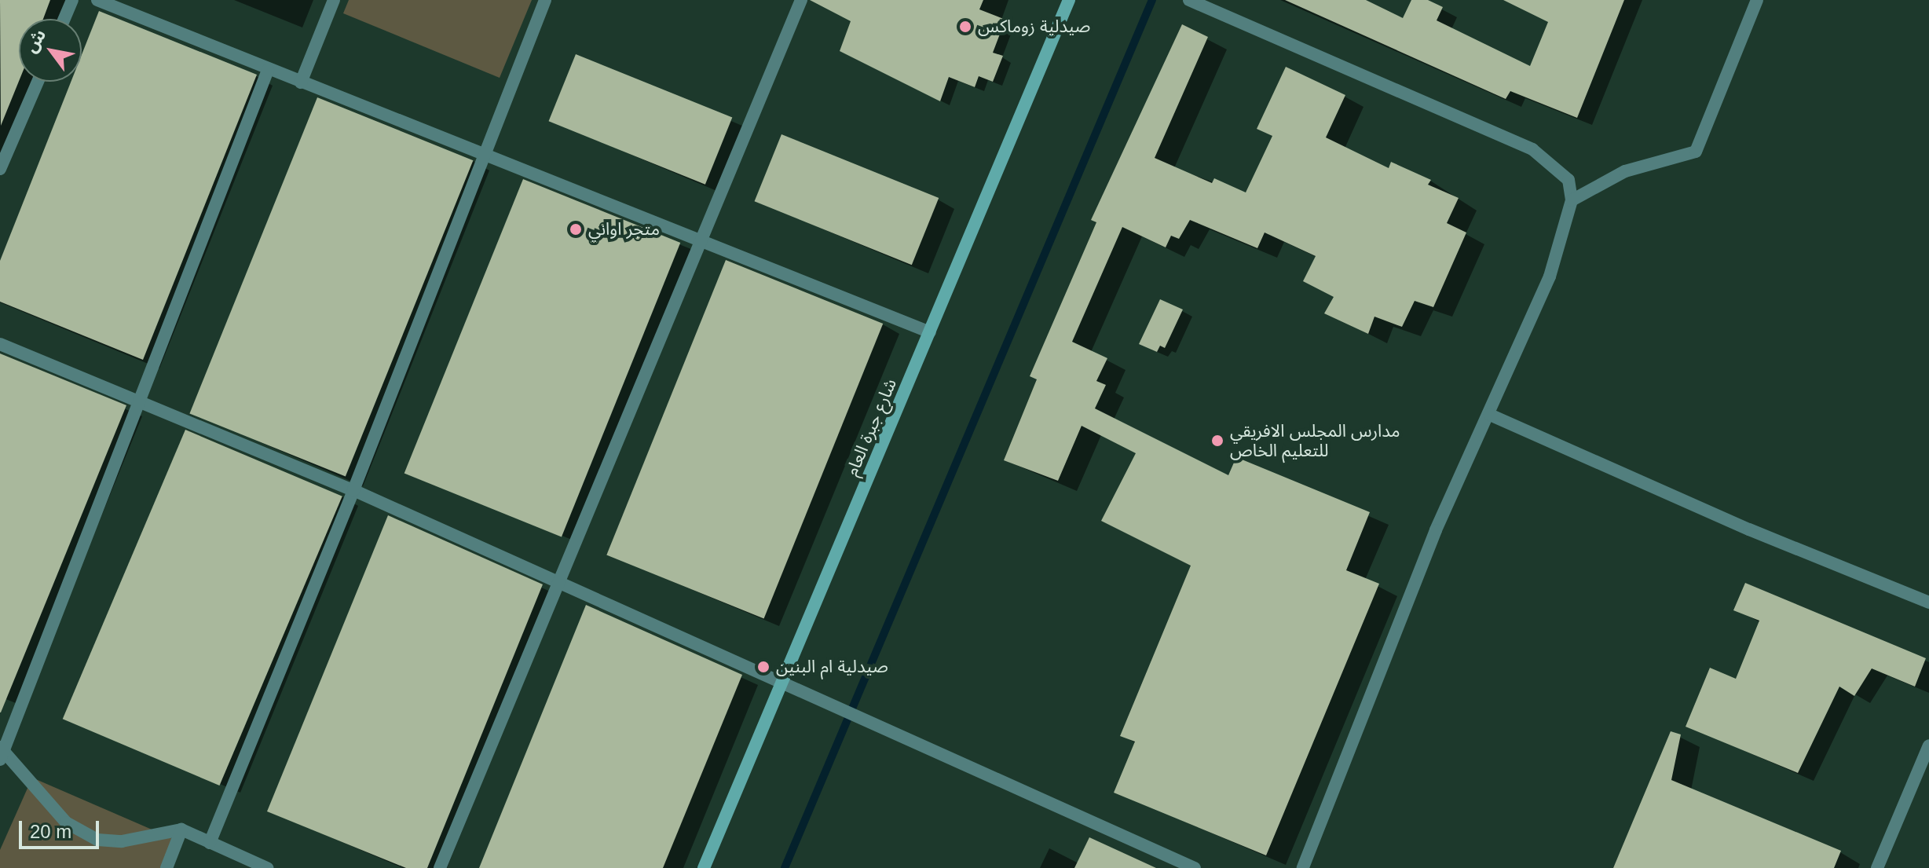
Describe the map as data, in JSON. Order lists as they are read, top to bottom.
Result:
{
  "streets": {
    "main road": ["شارع جبرة العام"]
  },
  "places": [
    "صيدلية زوماكس",
    "متجر اواني",
    "مدارس المجلس الافريقي للتعليم الخاص",
    "صيدلية ام البنين"
  ],
  "scale_bar": "20 m",
  "north": "top left"
}
